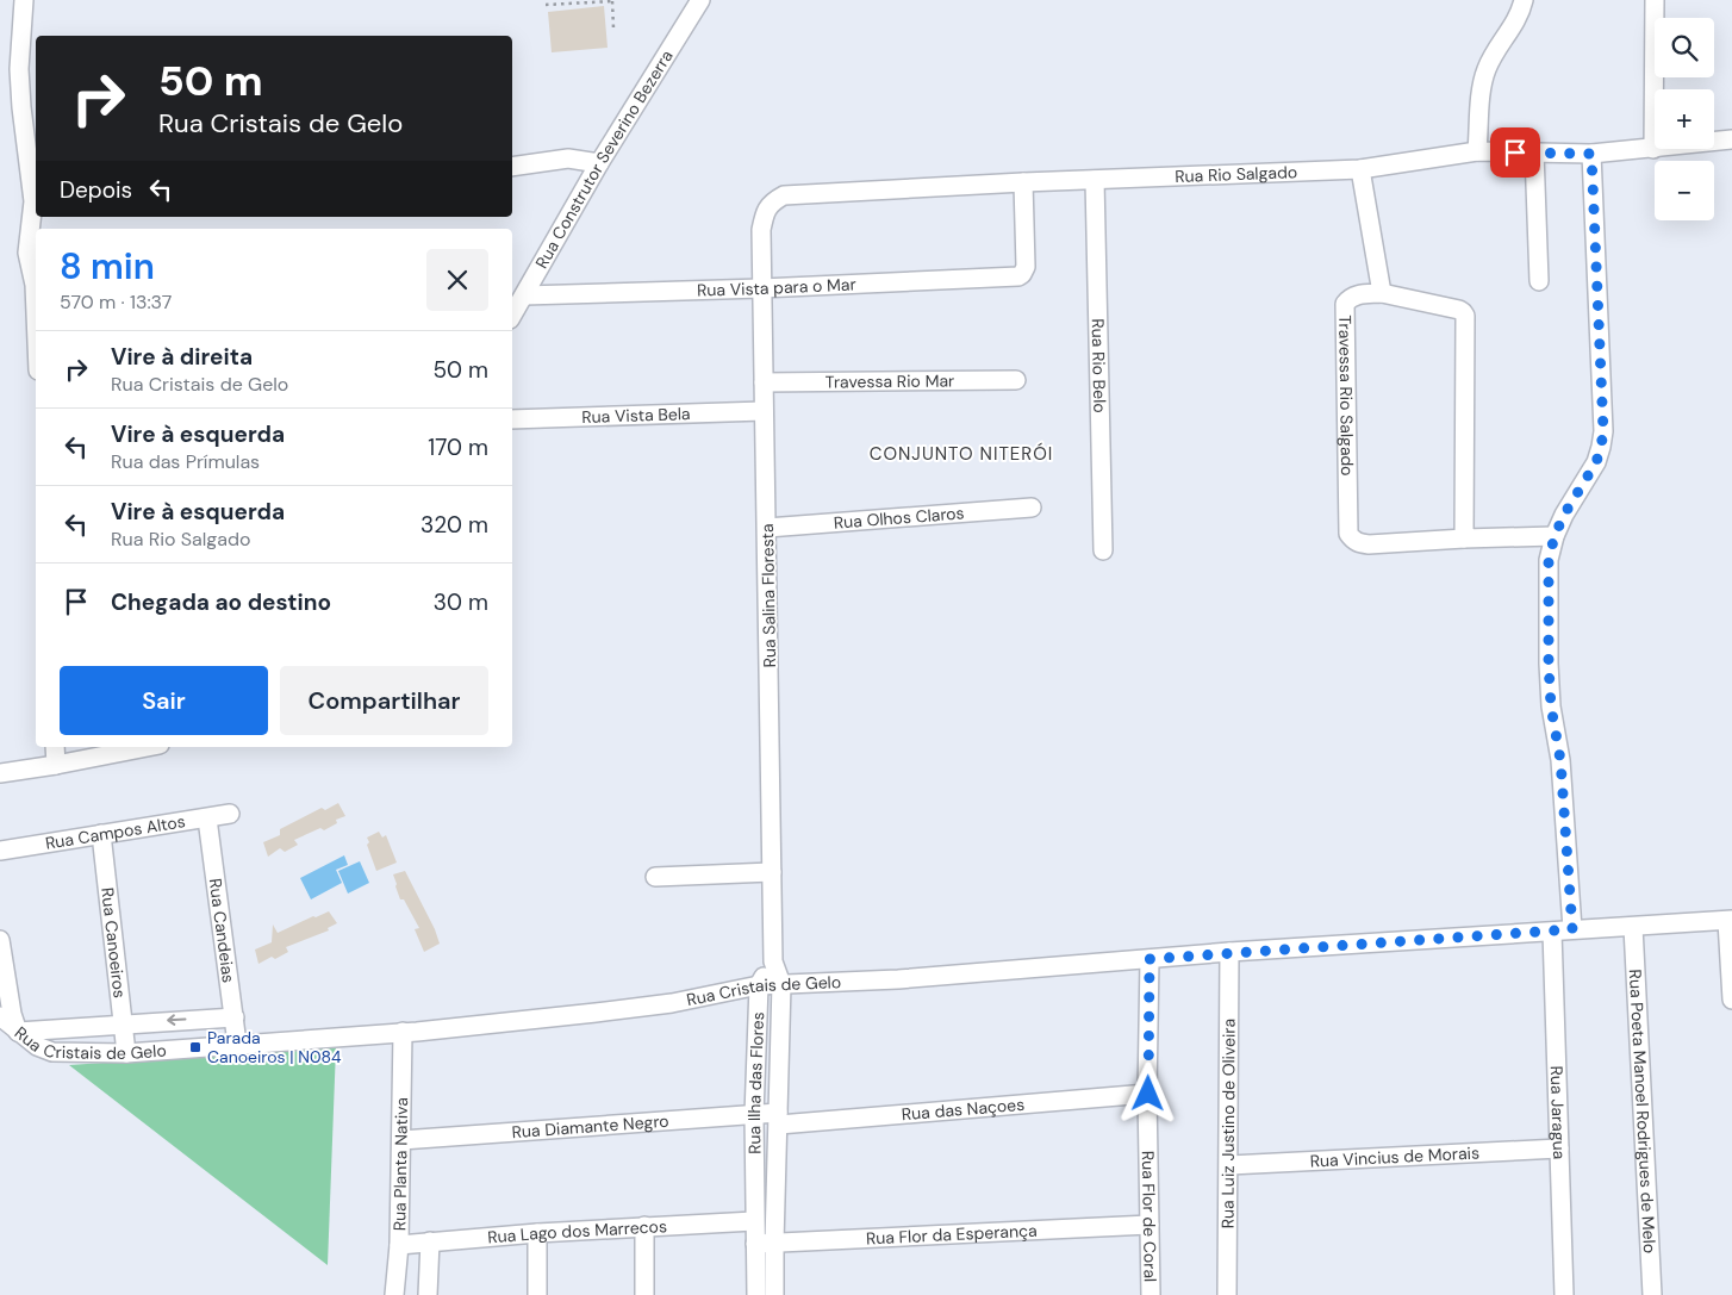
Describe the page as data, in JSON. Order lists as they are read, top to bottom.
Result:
{
  "streets": {
    "street": [
      "Rua Construtor Severino Bezerra",
      "Rua Rio Salgado",
      "Rua Vista para o Mar",
      "Rua Rio Belo",
      "Travessa Rio Mar",
      "Travessa Rio Salgado",
      "Rua Vista Bela",
      "Rua Olhos Claros",
      "Rua Salina Floresta",
      "Rua Campos Altos",
      "Rua Candeias",
      "Rua Canoeiros",
      "Rua Cristais de Gelo",
      "Rua Ilha das Flores",
      "Rua das Naçoes",
      "Rua Poeta Manoel Rodrigues de Melo",
      "Rua Jaragua",
      "Rua Luiz Justino de Oliveira",
      "Rua Diamante Negro",
      "Rua Vincius de Morais",
      "Rua Planta Nativa",
      "Rua Flor de Coral",
      "Rua Lago dos Marrecos",
      "Rua Flor da Esperança"
    ]
  },
  "crossings": [
    ["Rua Construtor Severino Bezerra", "Rua Vista para o Mar"],
    ["Rua Rio Salgado", "Rua Vista para o Mar"],
    ["Rua Rio Salgado", "Rua Rio Belo"],
    ["Rua Rio Salgado", "Rua Salina Floresta"],
    ["Rua Vista para o Mar", "Rua Salina Floresta"],
    ["Travessa Rio Mar", "Rua Salina Floresta"],
    ["Rua Vista Bela", "Rua Salina Floresta"],
    ["Rua Olhos Claros", "Rua Salina Floresta"],
    ["Rua Salina Floresta", "Rua Ilha das Flores"],
    ["Rua Campos Altos", "Rua Candeias"],
    ["Rua Campos Altos", "Rua Canoeiros"],
    ["Rua Candeias", "Rua Cristais de Gelo"],
    ["Rua Canoeiros", "Rua Cristais de Gelo"],
    ["Rua Cristais de Gelo", "Rua Ilha das Flores"],
    ["Rua Cristais de Gelo", "Rua Poeta Manoel Rodrigues de Melo"],
    ["Rua Cristais de Gelo", "Rua Jaragua"],
    ["Rua Cristais de Gelo", "Rua Luiz Justino de Oliveira"],
    ["Rua Cristais de Gelo", "Rua Planta Nativa"],
    ["Rua Cristais de Gelo", "Rua Flor de Coral"],
    ["Rua Ilha das Flores", "Rua das Naçoes"],
    ["Rua Ilha das Flores", "Rua Diamante Negro"],
    ["Rua Ilha das Flores", "Rua Lago dos Marrecos"],
    ["Rua Ilha das Flores", "Rua Flor da Esperança"],
    ["Rua das Naçoes", "Rua Diamante Negro"],
    ["Rua das Naçoes", "Rua Flor de Coral"],
    ["Rua Jaragua", "Rua Vincius de Morais"],
    ["Rua Luiz Justino de Oliveira", "Rua Vincius de Morais"],
    ["Rua Diamante Negro", "Rua Planta Nativa"],
    ["Rua Planta Nativa", "Rua Lago dos Marrecos"],
    ["Rua Flor de Coral", "Rua Flor da Esperança"]
  ],
  "districts": ["CONJUNTO NITERÓI"],
  "places": {
    "transit": ["Parada Canoeiros | N084"]
  },
  "page": {
    "map_buttons": ["+", "−"],
    "turn": ["50 m", "Rua Cristais de Gelo"],
    "then": "Depois",
    "heading": ["8 min", "570 m · 13:37"],
    "list": [
      {
        "name": "Vire à direita",
        "note": "Rua Cristais de Gelo",
        "value": "50 m"
      },
      {
        "name": "Vire à esquerda",
        "note": "Rua das Prímulas",
        "value": "170 m"
      },
      {
        "name": "Vire à esquerda",
        "note": "Rua Rio Salgado",
        "value": "320 m"
      },
      {
        "name": "Chegada ao destino",
        "value": "30 m"
      }
    ],
    "buttons": ["Sair", "Compartilhar"]
  }
}
